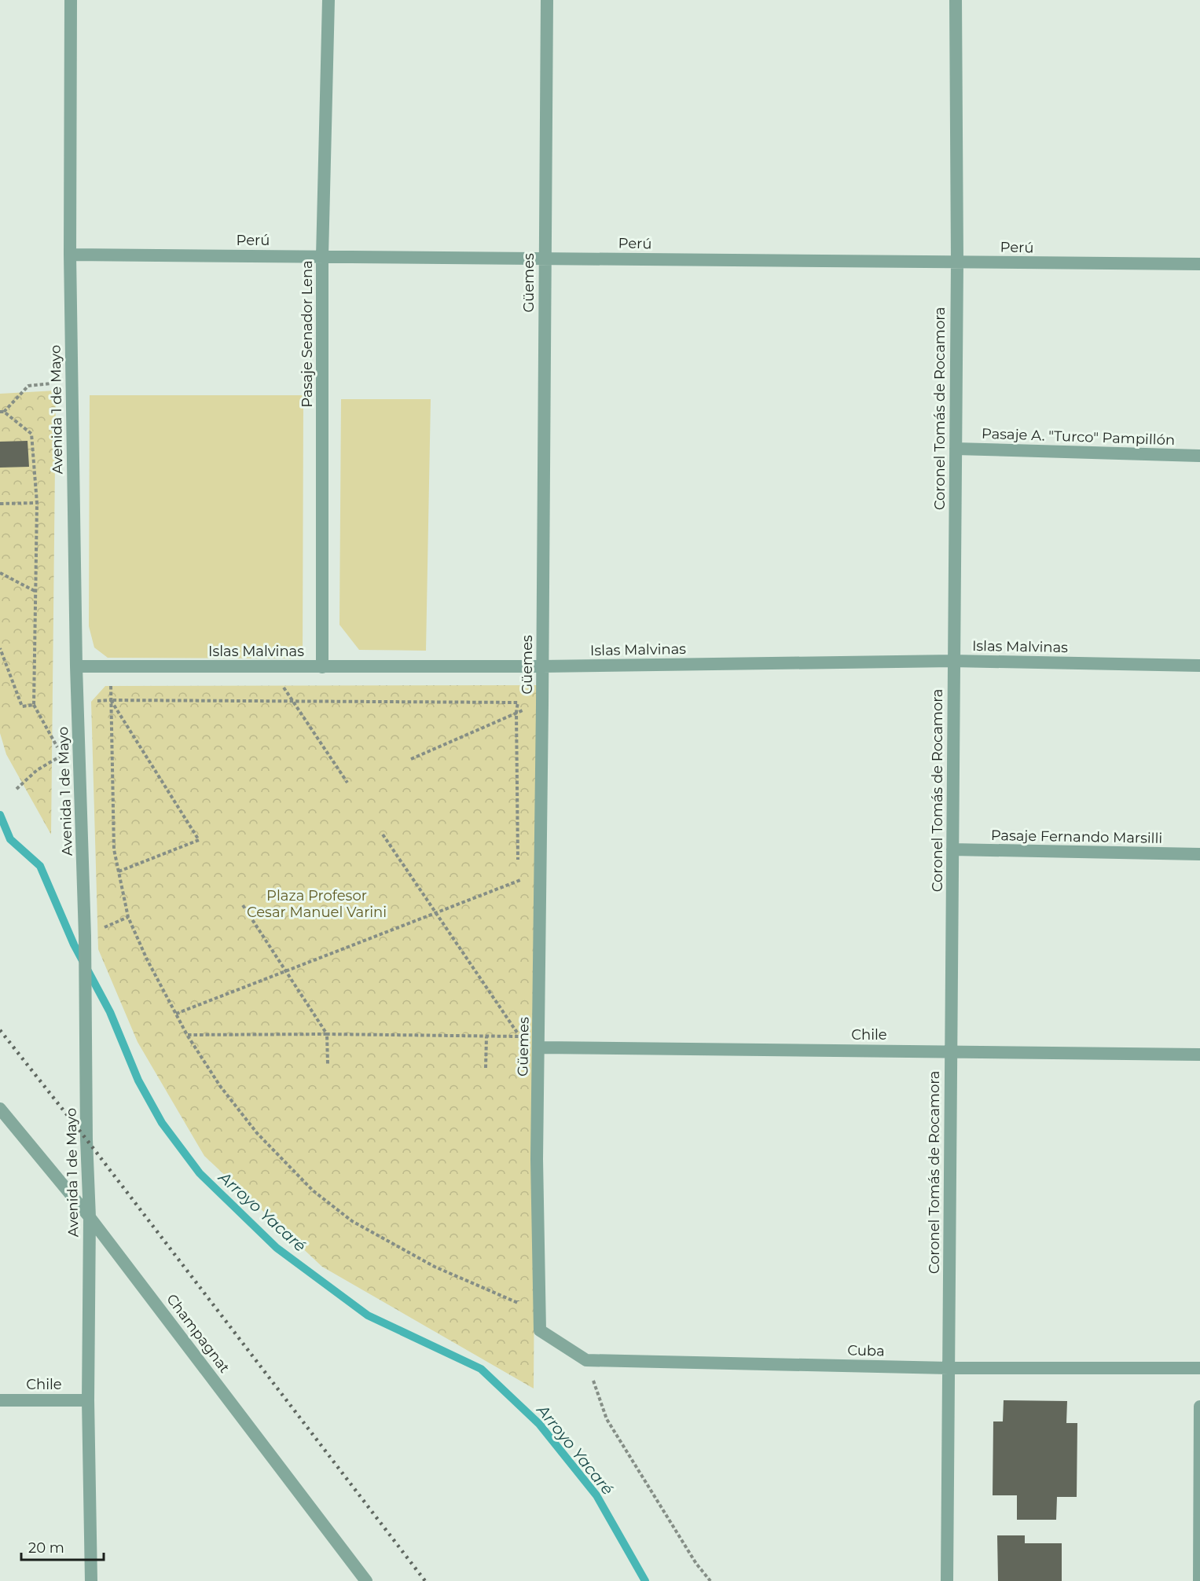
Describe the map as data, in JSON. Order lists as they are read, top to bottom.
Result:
{
  "streets": {
    "street": [
      "Perú",
      "Güemes",
      "Pasaje Senador Lena",
      "Coronel Tomás de Rocamora",
      "Avenida 1 de Mayo",
      "Pasaje A. \"Turco\" Pampillón",
      "Islas Malvinas",
      "Pasaje Fernando Marsilli",
      "Chile",
      "Champagnat",
      "Cuba"
    ]
  },
  "crossings": [
    ["Perú", "Güemes"],
    ["Perú", "Pasaje Senador Lena"],
    ["Perú", "Coronel Tomás de Rocamora"],
    ["Perú", "Avenida 1 de Mayo"],
    ["Güemes", "Islas Malvinas"],
    ["Güemes", "Chile"],
    ["Güemes", "Cuba"],
    ["Pasaje Senador Lena", "Islas Malvinas"],
    ["Coronel Tomás de Rocamora", "Pasaje A. \"Turco\" Pampillón"],
    ["Coronel Tomás de Rocamora", "Islas Malvinas"],
    ["Coronel Tomás de Rocamora", "Pasaje Fernando Marsilli"],
    ["Coronel Tomás de Rocamora", "Chile"],
    ["Coronel Tomás de Rocamora", "Cuba"],
    ["Avenida 1 de Mayo", "Islas Malvinas"],
    ["Avenida 1 de Mayo", "Chile"],
    ["Avenida 1 de Mayo", "Champagnat"]
  ],
  "water": ["Arroyo Yacaré"],
  "parks": ["Plaza Profesor Cesar Manuel Varini"],
  "scale_bar": "20 m"
}
